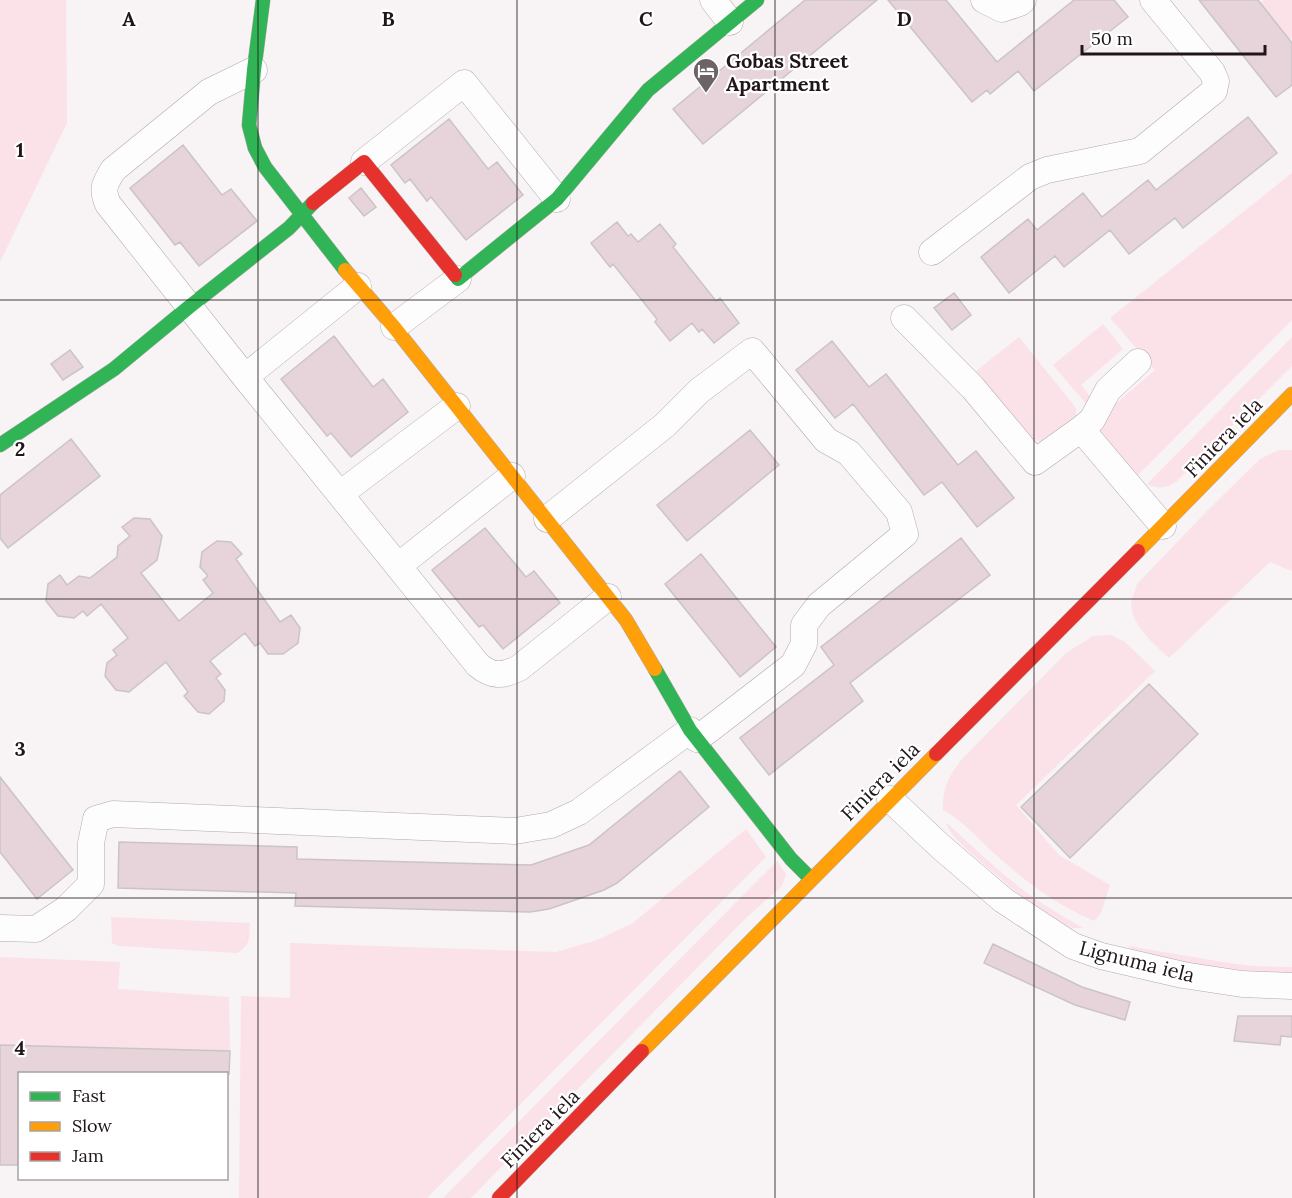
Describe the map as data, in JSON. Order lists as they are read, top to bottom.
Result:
{
  "streets": {
    "street": ["Finiera iela", "Lignuma iela"]
  },
  "crossings": [
    ["Finiera iela", "Lignuma iela"]
  ],
  "places": {
    "hotel": ["Gobas Street Apartment"]
  },
  "legend": ["Fast", "Slow", "Jam"],
  "scale_bar": "50 m",
  "grid": {
    "columns": [
      "A",
      "B",
      "C",
      "D"
    ],
    "rows": [
      "1",
      "2",
      "3",
      "4"
    ]
  }
}
